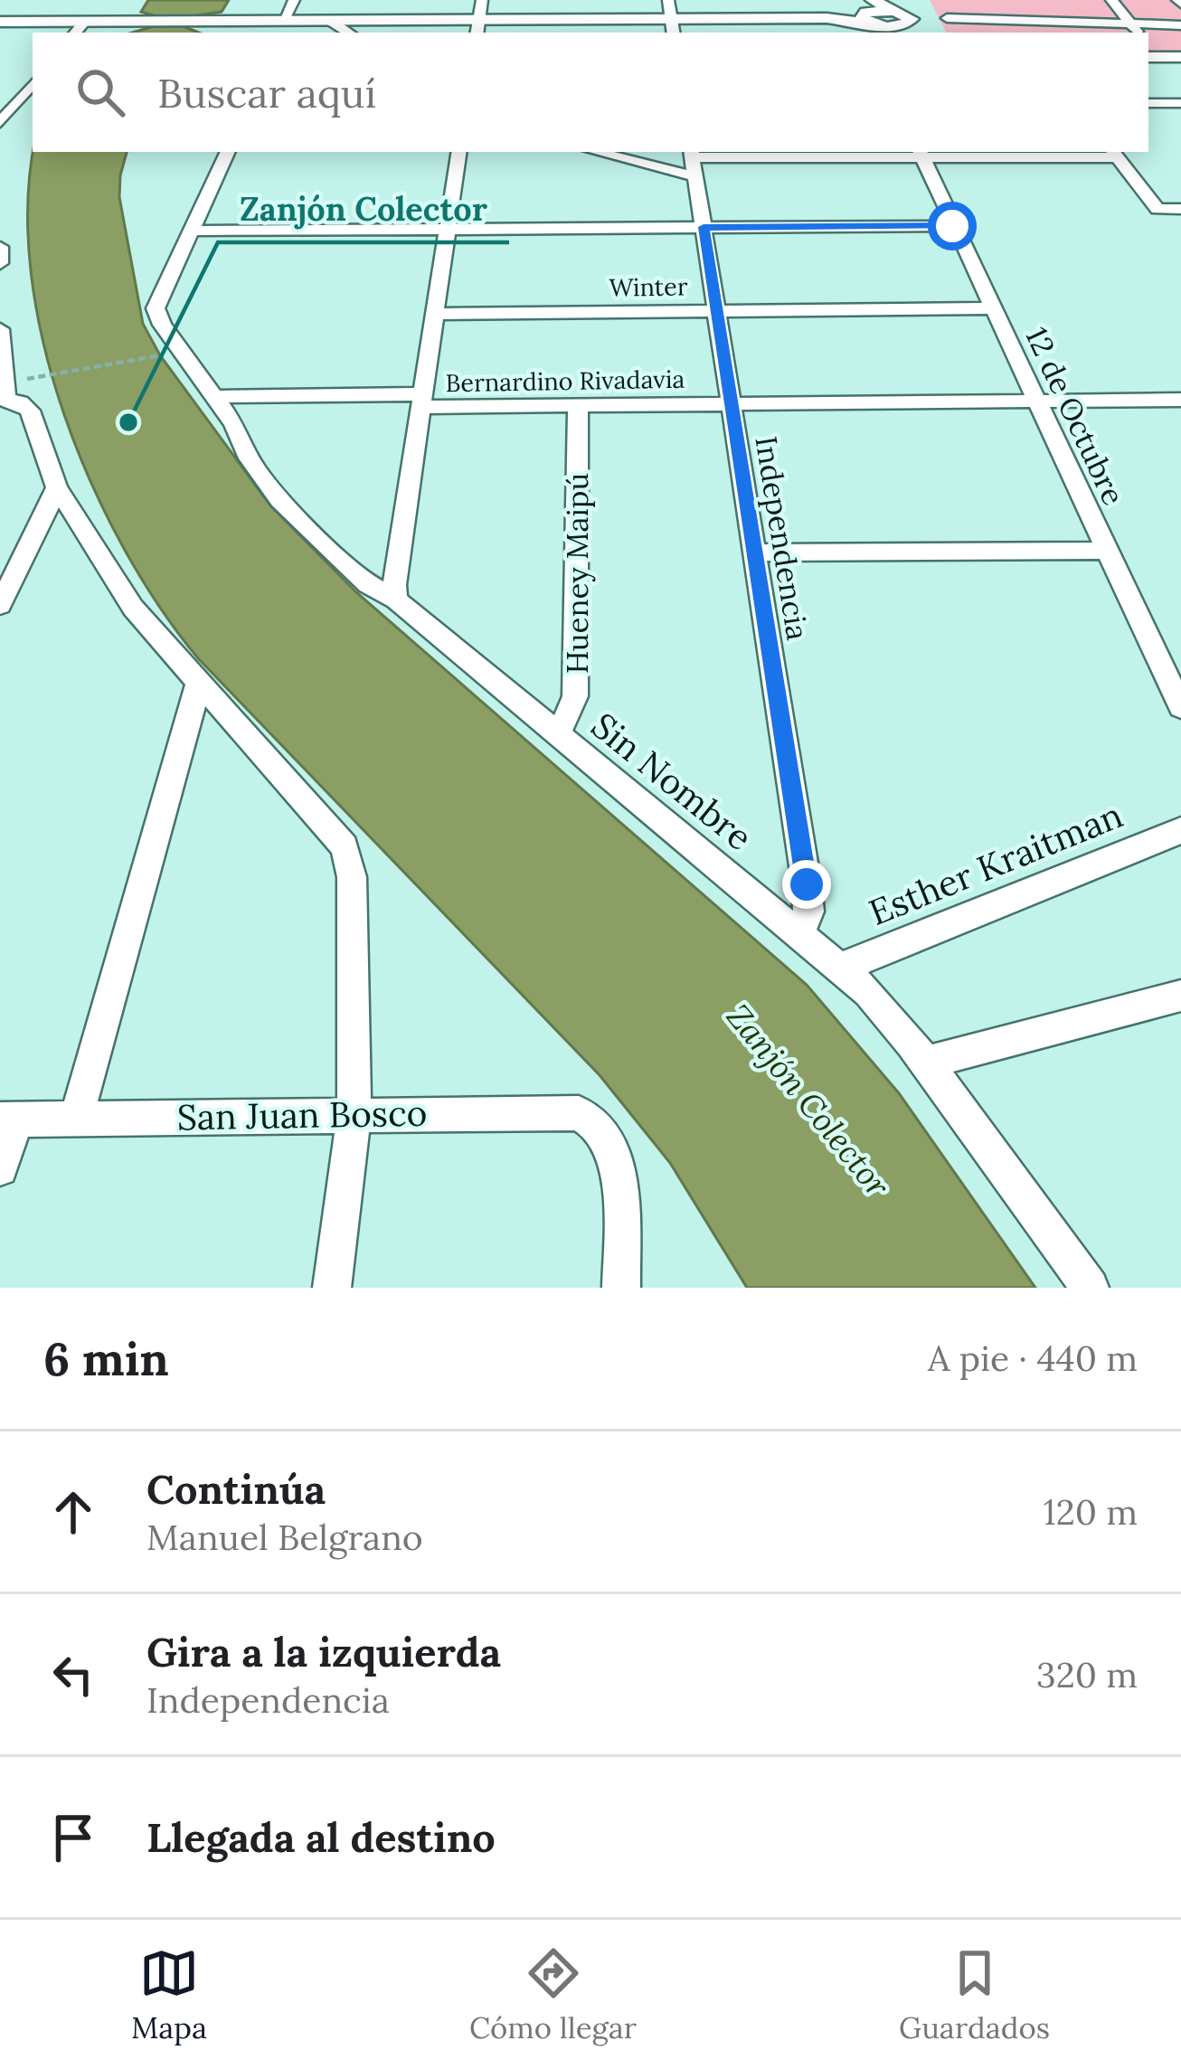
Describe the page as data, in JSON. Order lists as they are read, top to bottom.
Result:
{
  "streets": {
    "street": [
      "Winter",
      "Bernardino Rivadavia",
      "12 de Octubre",
      "Independencia",
      "Hueney Maipú",
      "Sin Nombre",
      "Esther Kraitman",
      "San Juan Bosco"
    ]
  },
  "crossings": [
    ["Winter", "12 de Octubre"],
    ["Winter", "Independencia"],
    ["Bernardino Rivadavia", "12 de Octubre"],
    ["Bernardino Rivadavia", "Independencia"],
    ["Bernardino Rivadavia", "Hueney Maipú"],
    ["Bernardino Rivadavia", "Sin Nombre"],
    ["Independencia", "Sin Nombre"],
    ["Hueney Maipú", "Sin Nombre"],
    ["Sin Nombre", "Esther Kraitman"]
  ],
  "water": ["Zanjón Colector"],
  "places": ["Zanjón Colector"],
  "page": {
    "search": "Buscar aquí",
    "heading": ["6 min", "A pie · 440 m"],
    "list": [
      ["Continúa", "Manuel Belgrano", "120 m"],
      ["Gira a la izquierda", "Independencia", "320 m"],
      "Llegada al destino"
    ],
    "nav": ["Mapa", "Cómo llegar", "Guardados"]
  }
}
